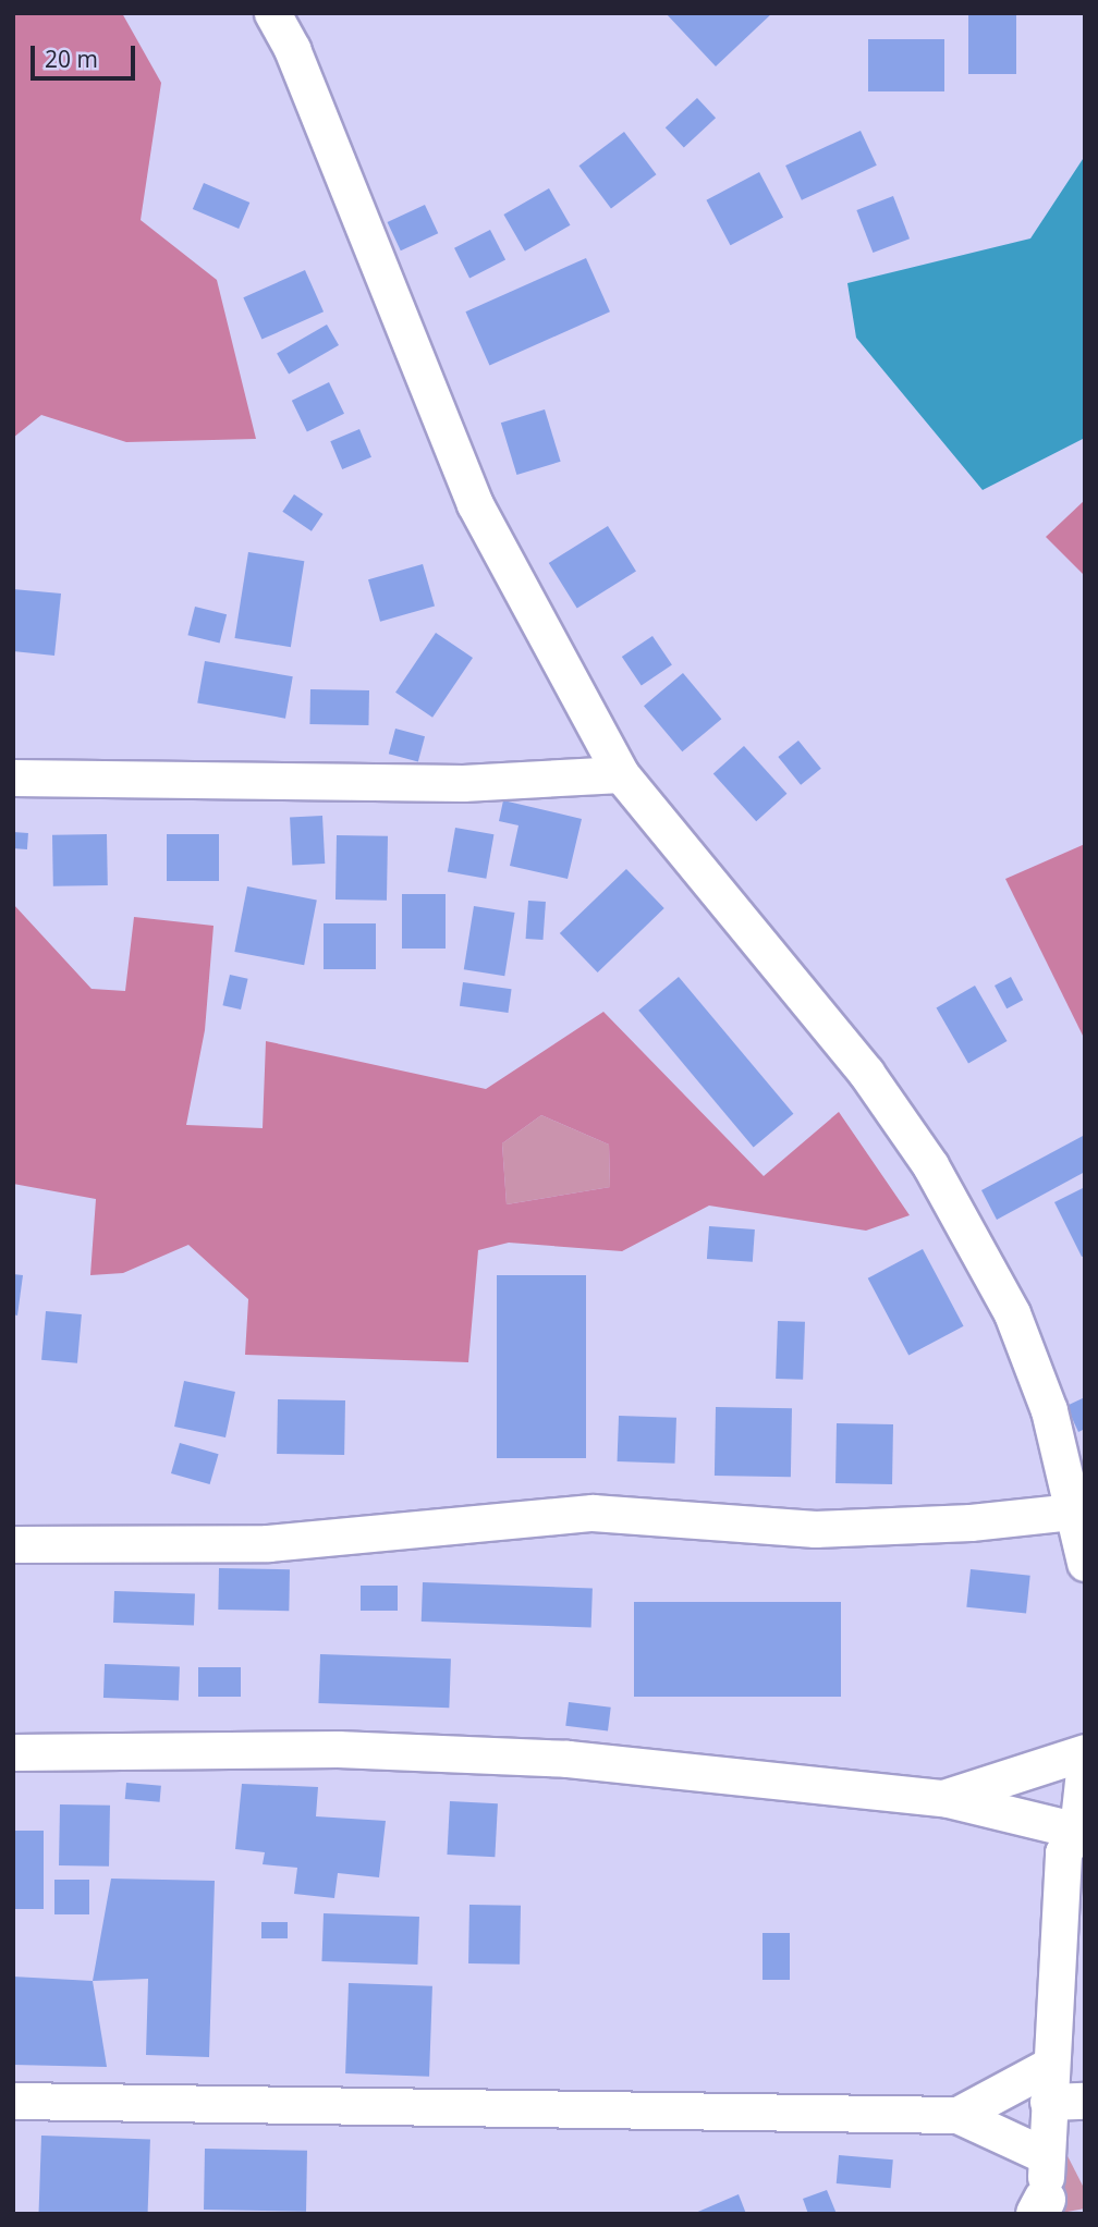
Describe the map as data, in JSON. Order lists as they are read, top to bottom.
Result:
{
  "scale_bar": "20 m"
}
